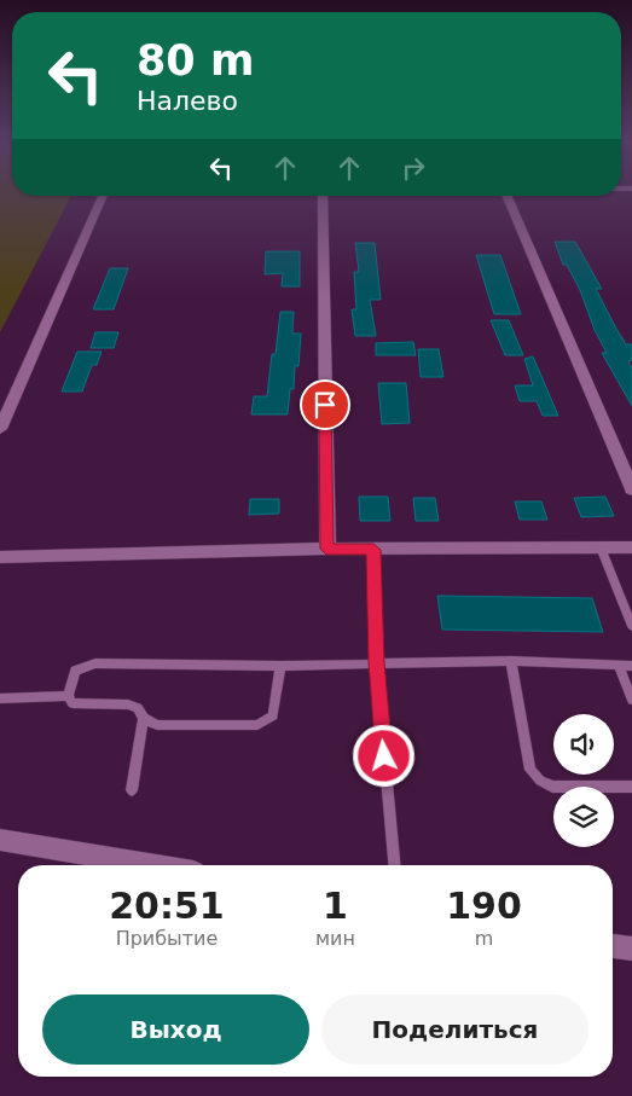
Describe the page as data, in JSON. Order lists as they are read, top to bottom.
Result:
{
  "page": {
    "turn": ["80 m", "Налево"],
    "eta": [
      "20:51",
      "Прибытие",
      "1",
      "мин",
      "190",
      "m"
    ],
    "buttons": ["Выход", "Поделиться"]
  }
}
